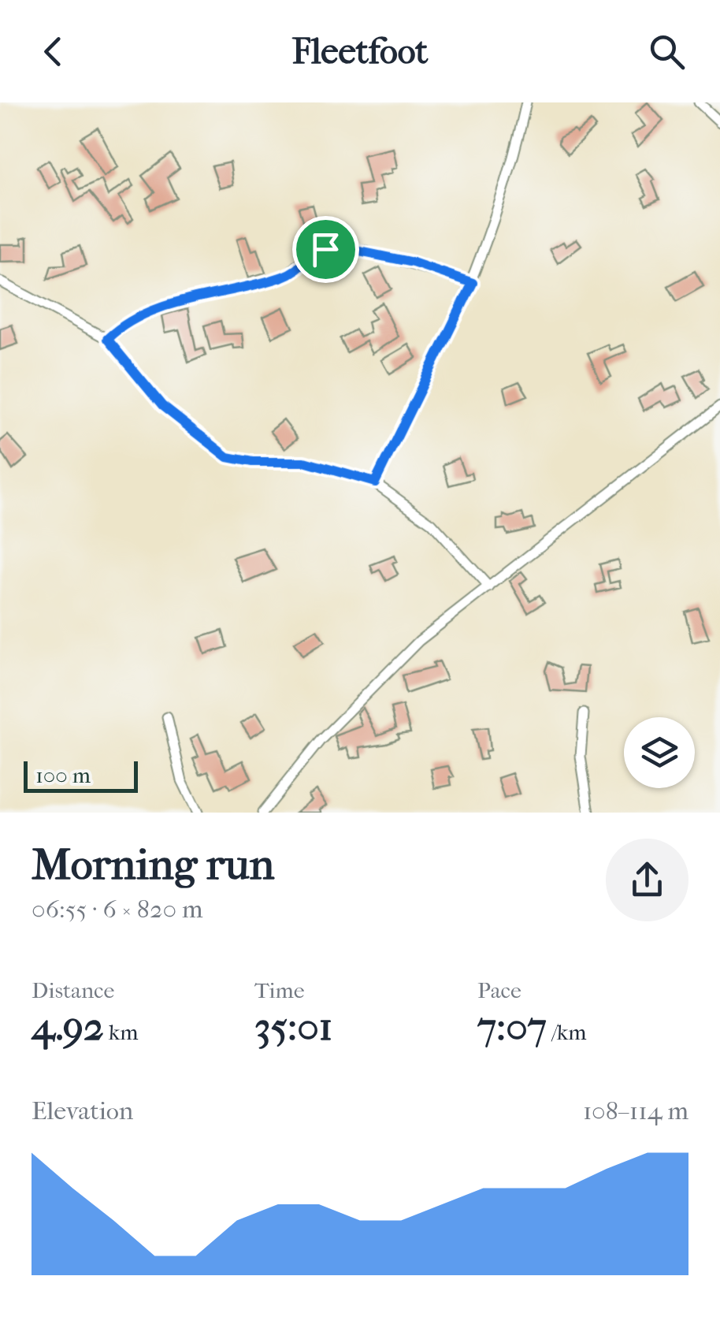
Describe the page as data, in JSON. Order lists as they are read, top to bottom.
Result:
{
  "scale_bar": "100 m",
  "page": {
    "header": "Fleetfoot",
    "scale": "100 m",
    "heading": ["Morning run", "06:55 · 6 × 820 m"],
    "stats": [
      ["Distance", "4.92 km"],
      ["Time", "35:01"],
      ["Pace", "7:07 /km"]
    ],
    "chart": ["Elevation", "108–114 m"]
  }
}
